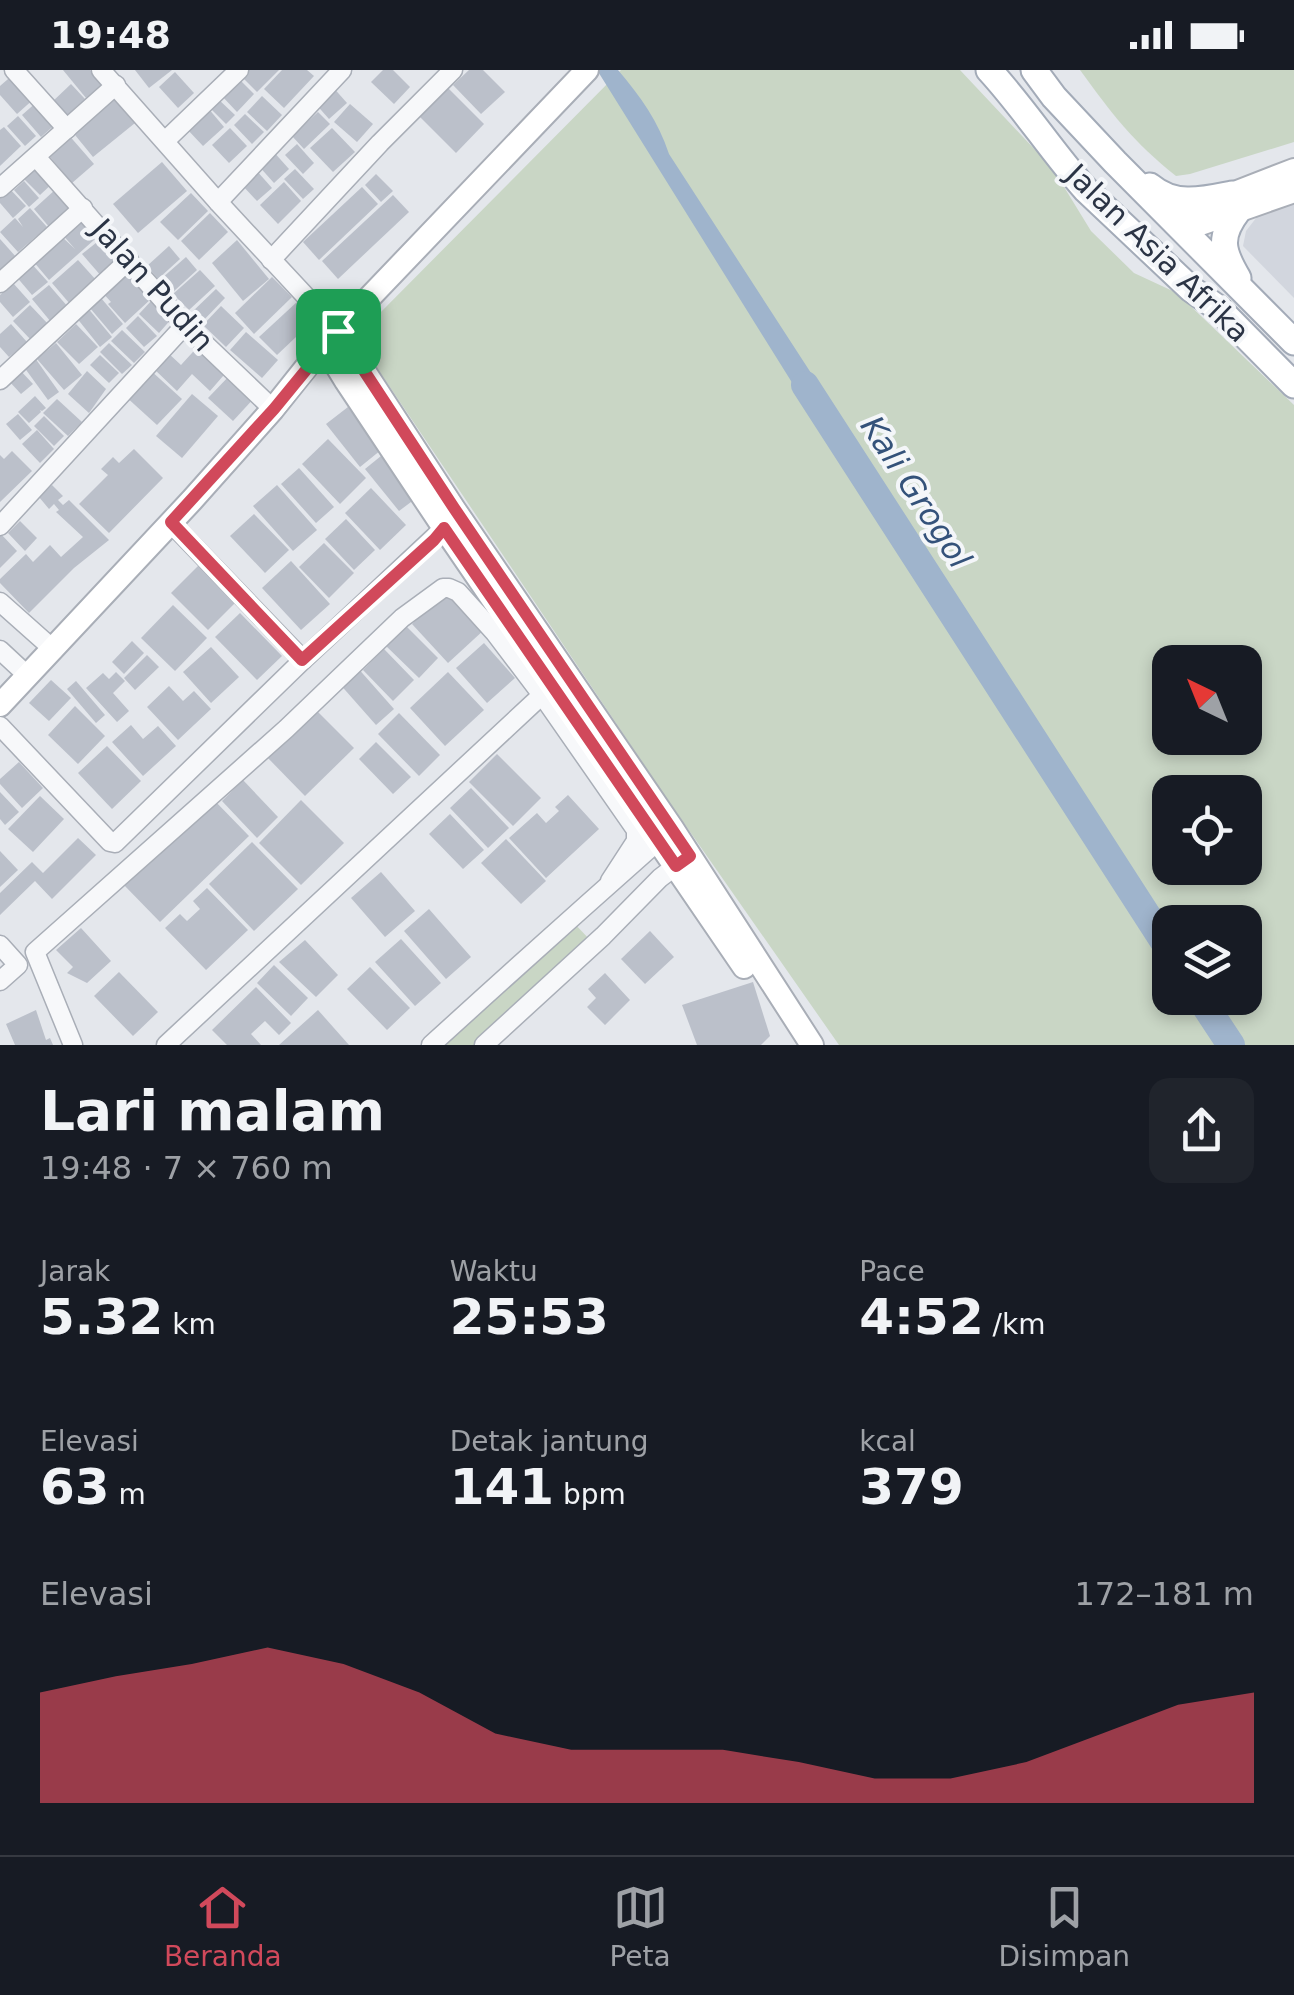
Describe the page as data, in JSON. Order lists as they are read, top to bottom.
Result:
{
  "streets": {
    "main road": ["Jalan Asia Afrika"],
    "street": ["Jalan Pudin"]
  },
  "water": ["Kali Grogol"],
  "north": "top left",
  "page": {
    "status": "19:48",
    "heading": ["Lari malam", "19:48 · 7 × 760 m"],
    "stats": [
      ["Jarak", "5.32 km"],
      ["Waktu", "25:53"],
      ["Pace", "4:52 /km"],
      ["Elevasi", "63 m"],
      ["Detak jantung", "141 bpm"],
      ["kcal", "379"]
    ],
    "chart": ["Elevasi", "172–181 m"],
    "tabs": ["Beranda", "Peta", "Disimpan"]
  }
}
